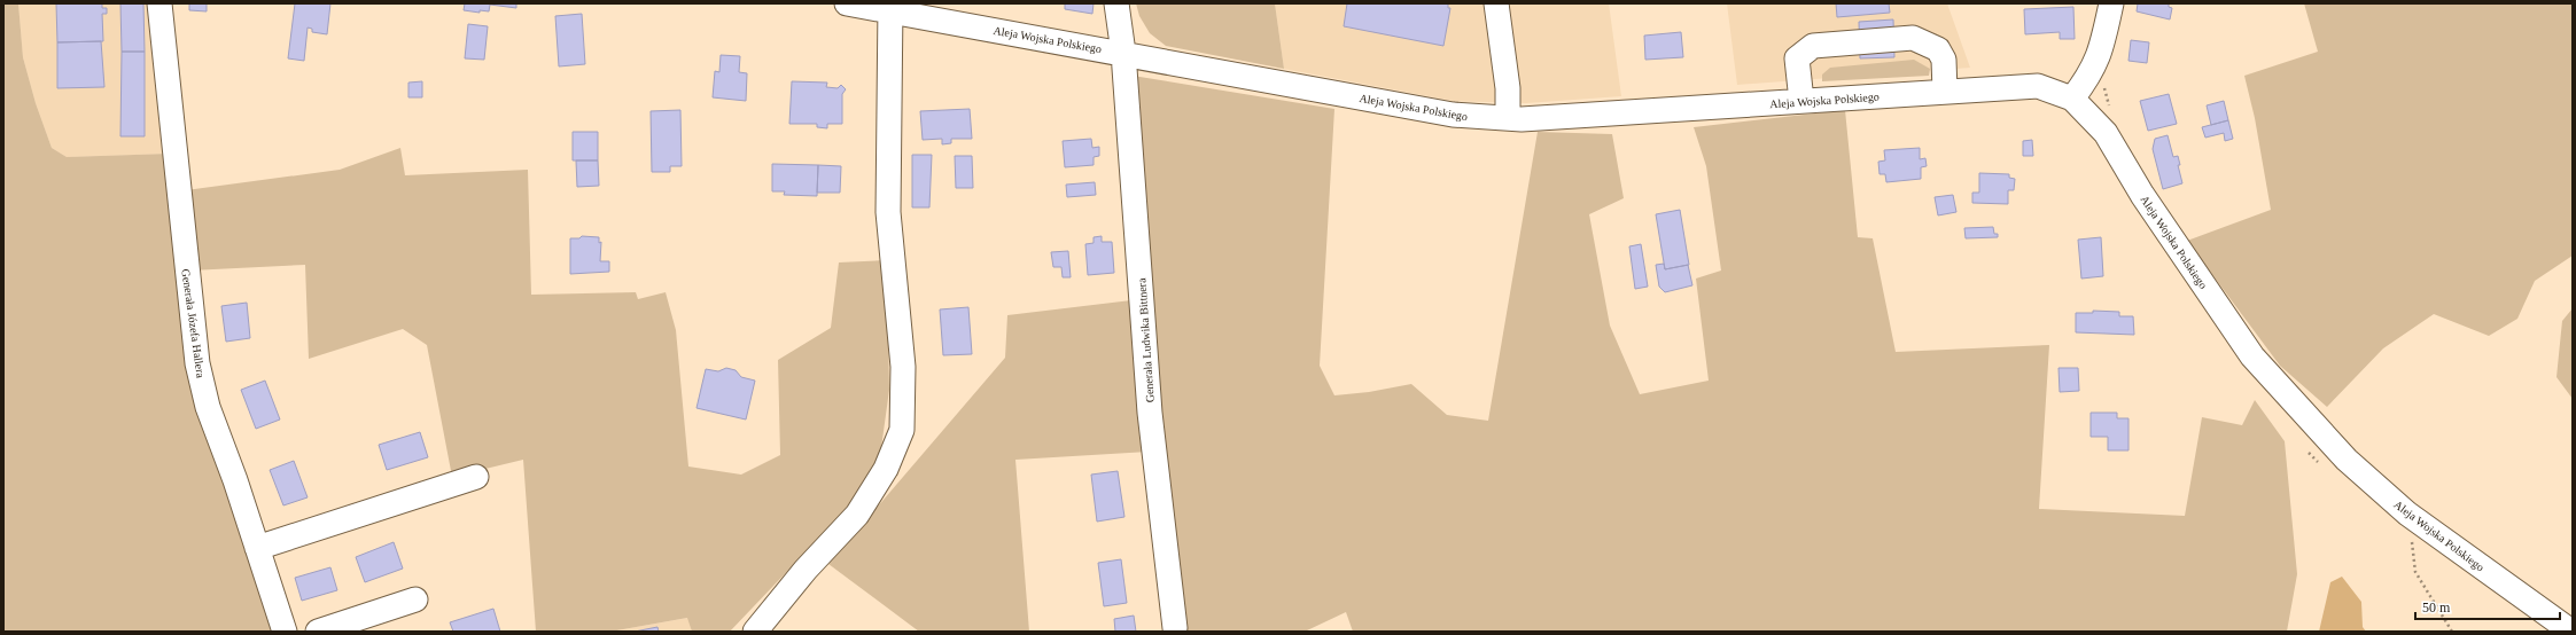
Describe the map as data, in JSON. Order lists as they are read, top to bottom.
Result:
{
  "streets": {
    "street": ["Aleja Wojska Polskiego", "Generała Józefa Hallera", "Generała Ludwika Bittnera"]
  },
  "crossings": [
    ["Aleja Wojska Polskiego", "Generała Ludwika Bittnera"]
  ],
  "scale_bar": "50 m"
}
